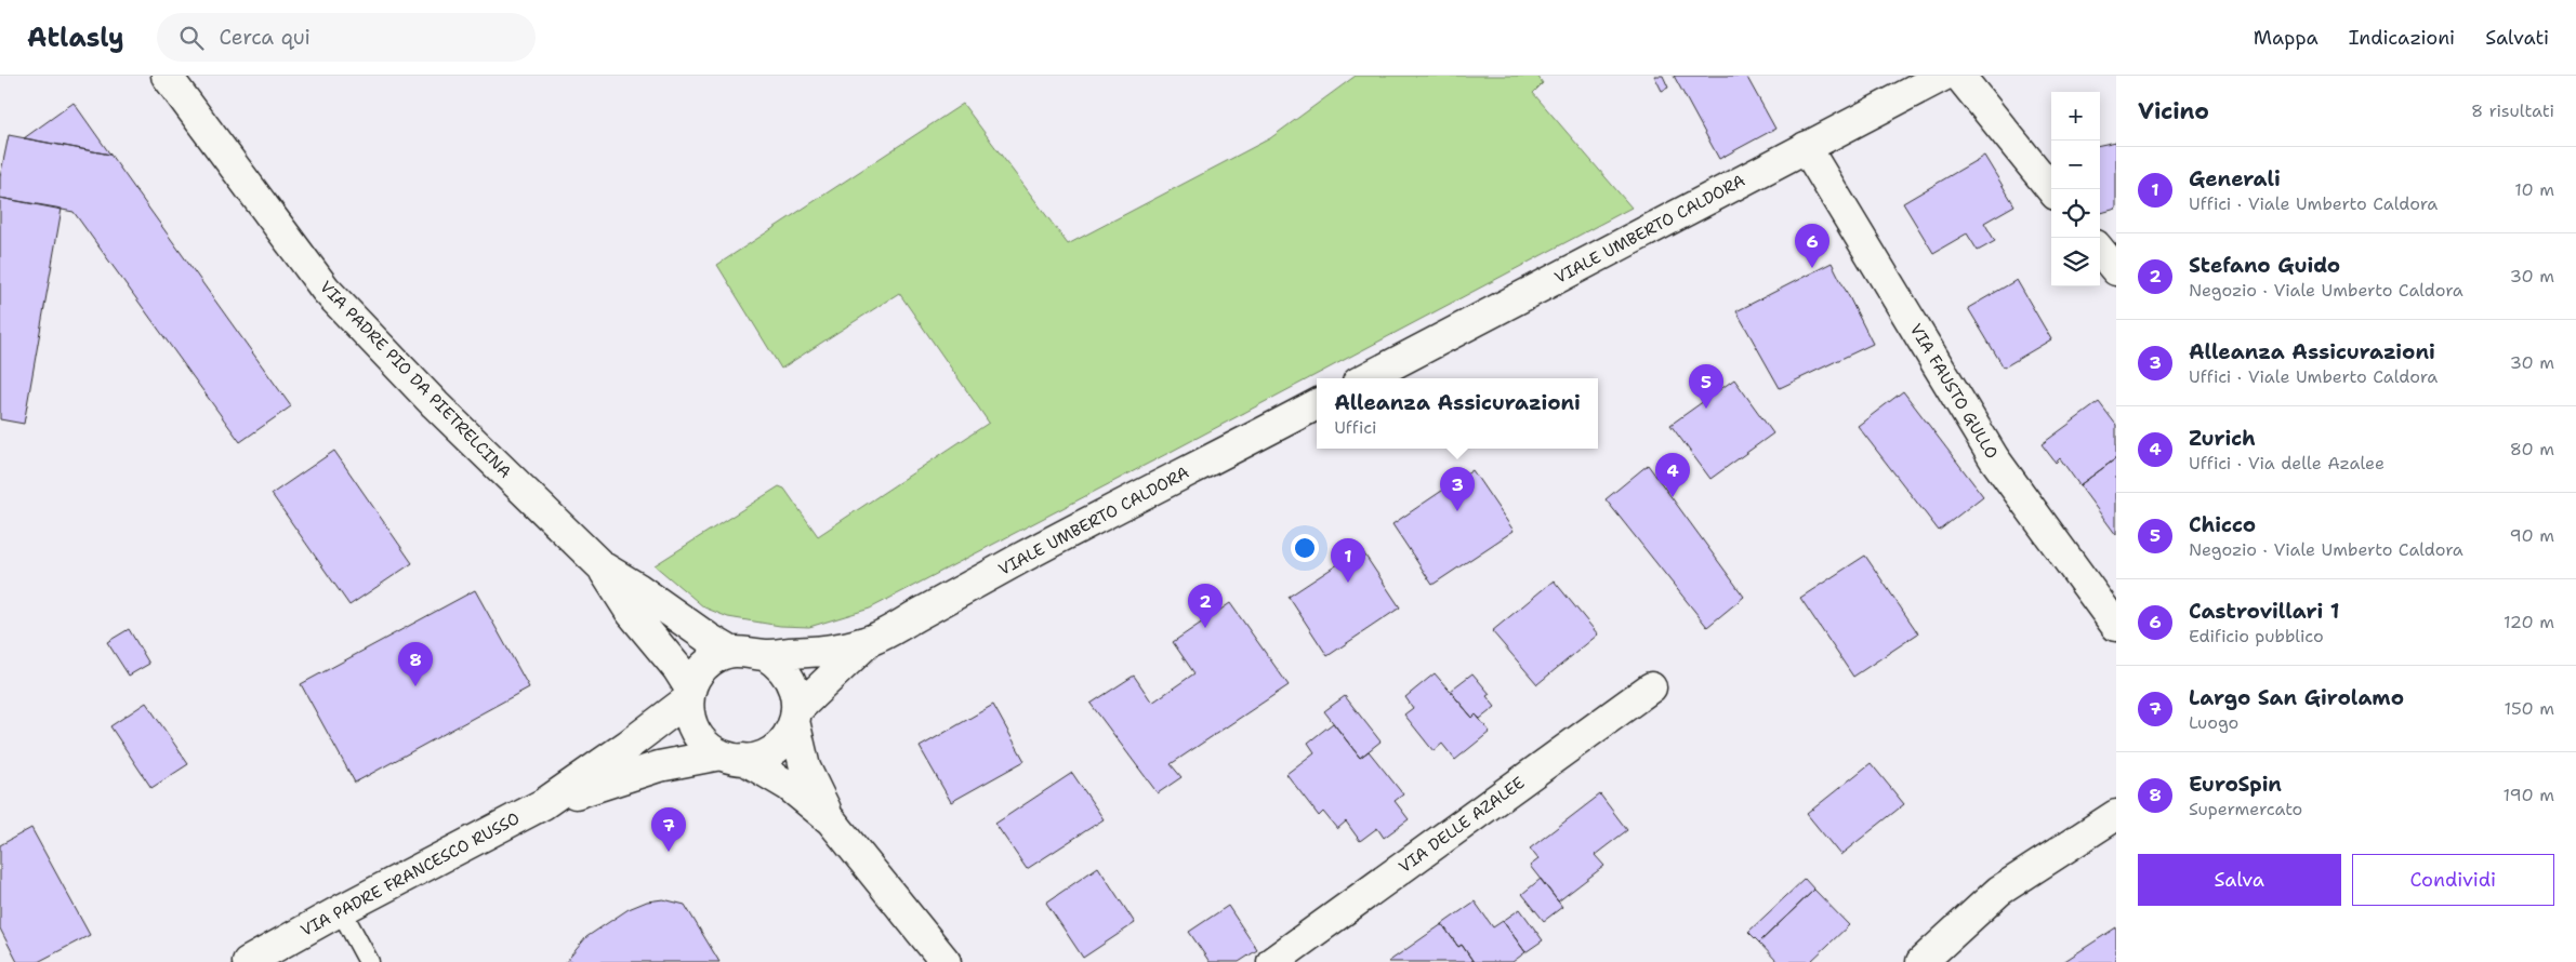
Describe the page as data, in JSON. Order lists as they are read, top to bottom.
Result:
{
  "streets": {
    "street": [
      "VIALE UMBERTO CALDORA",
      "VIA PADRE PIO DA PIETRELCINA",
      "VIA FAUSTO GULLO",
      "VIA DELLE AZALEE",
      "VIA PADRE FRANCESCO RUSSO"
    ]
  },
  "crossings": [
    ["VIALE UMBERTO CALDORA", "VIA PADRE PIO DA PIETRELCINA"],
    ["VIALE UMBERTO CALDORA", "VIA FAUSTO GULLO"],
    ["VIALE UMBERTO CALDORA", "VIA PADRE FRANCESCO RUSSO"],
    ["VIA PADRE PIO DA PIETRELCINA", "VIA PADRE FRANCESCO RUSSO"]
  ],
  "page": {
    "header": "Atlasly",
    "search": "Cerca qui",
    "nav": ["Mappa", "Indicazioni", "Salvati"],
    "heading": ["Vicino", "8 risultati"],
    "map_buttons": ["+", "−"],
    "list": [
      {
        "mark": "1",
        "name": "Generali",
        "note": "Uffici · Viale Umberto Caldora",
        "value": "10 m"
      },
      {
        "mark": "2",
        "name": "Stefano Guido",
        "note": "Negozio · Viale Umberto Caldora",
        "value": "30 m"
      },
      {
        "mark": "3",
        "name": "Alleanza Assicurazioni",
        "note": "Uffici · Viale Umberto Caldora",
        "value": "30 m"
      },
      {
        "mark": "4",
        "name": "Zurich",
        "note": "Uffici · Via delle Azalee",
        "value": "80 m"
      },
      {
        "mark": "5",
        "name": "Chicco",
        "note": "Negozio · Viale Umberto Caldora",
        "value": "90 m"
      },
      {
        "mark": "6",
        "name": "Castrovillari 1",
        "note": "Edificio pubblico",
        "value": "120 m"
      },
      {
        "mark": "7",
        "name": "Largo San Girolamo",
        "note": "Luogo",
        "value": "150 m"
      },
      {
        "mark": "8",
        "name": "EuroSpin",
        "note": "Supermercato",
        "value": "190 m"
      }
    ],
    "pins": [
      "6",
      "5",
      "4",
      "3",
      "1",
      "2",
      "8",
      "7"
    ],
    "popup": ["Alleanza Assicurazioni", "Uffici"],
    "buttons": ["Salva", "Condividi"]
  }
}
